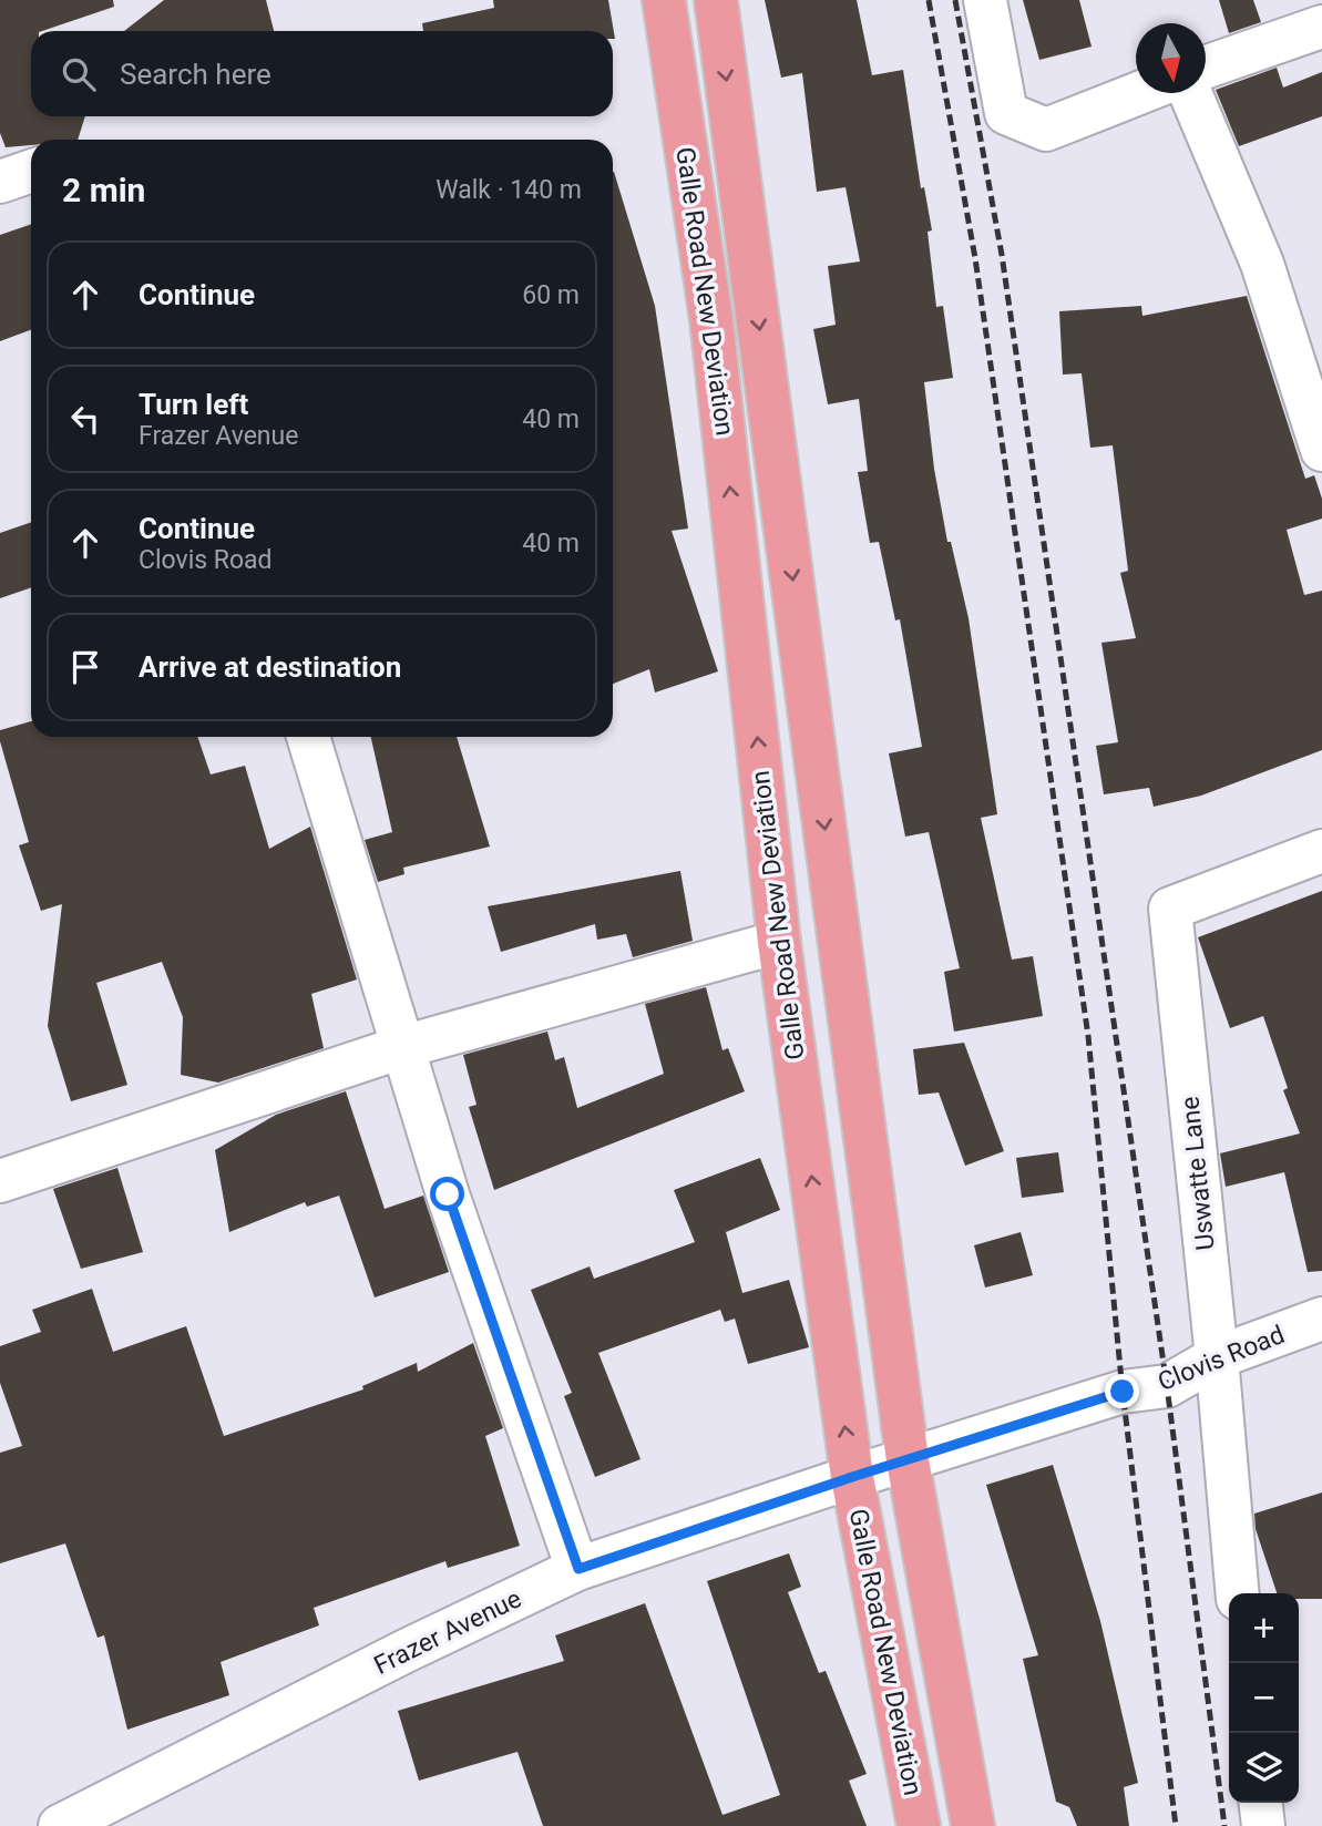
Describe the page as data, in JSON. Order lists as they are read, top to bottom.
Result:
{
  "streets": {
    "main road": ["Galle Road New Deviation"],
    "street": ["Uswatte Lane", "Clovis Road", "Frazer Avenue"]
  },
  "crossings": [
    ["Galle Road New Deviation", "Clovis Road"],
    ["Galle Road New Deviation", "Frazer Avenue"],
    ["Uswatte Lane", "Clovis Road"],
    ["Clovis Road", "Frazer Avenue"]
  ],
  "north": "bottom",
  "page": {
    "search": "Search here",
    "heading": ["2 min", "Walk · 140 m"],
    "list": [
      ["Continue", "60 m"],
      ["Turn left", "Frazer Avenue", "40 m"],
      ["Continue", "Clovis Road", "40 m"],
      "Arrive at destination"
    ],
    "map_buttons": ["+", "−"]
  }
}
